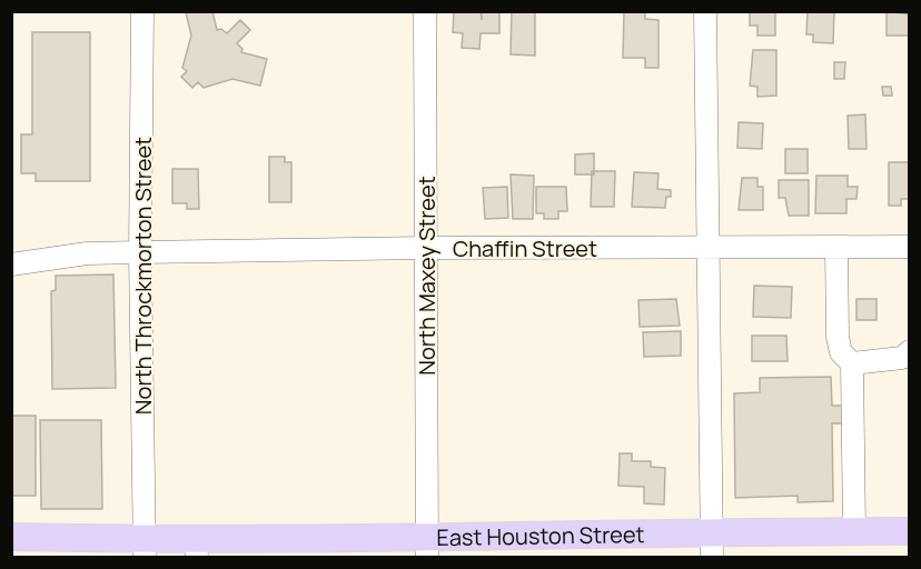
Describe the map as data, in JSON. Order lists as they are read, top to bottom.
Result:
{
  "streets": {
    "main road": ["East Houston Street"],
    "street": ["Chaffin Street", "North Throckmorton Street", "North Maxey Street"]
  },
  "crossings": [
    ["Chaffin Street", "North Throckmorton Street"],
    ["Chaffin Street", "North Maxey Street"],
    ["North Throckmorton Street", "East Houston Street"],
    ["North Maxey Street", "East Houston Street"]
  ]
}
